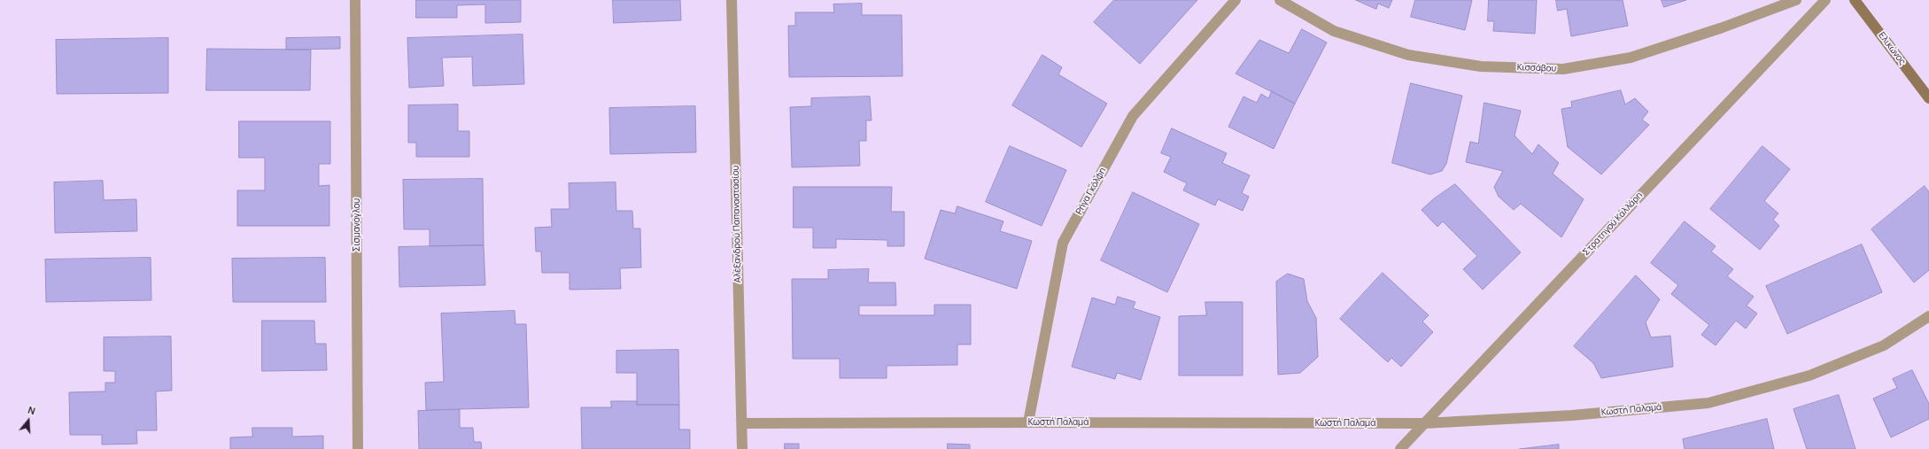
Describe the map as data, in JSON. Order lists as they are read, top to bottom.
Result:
{
  "streets": {
    "street": [
      "Ελικώνος",
      "Κισσάβου",
      "Ρήγα Γκόλφη",
      "Αλέξανδρού Παπαναστασίου",
      "Στρατηγού Καλλάρη",
      "Σισμανόγλου",
      "Κωστή Παλαμά"
    ]
  },
  "crossings": [
    ["Ρήγα Γκόλφη", "Κωστή Παλαμά"],
    ["Αλέξανδρού Παπαναστασίου", "Κωστή Παλαμά"],
    ["Στρατηγού Καλλάρη", "Κωστή Παλαμά"]
  ],
  "north": "top"
}
